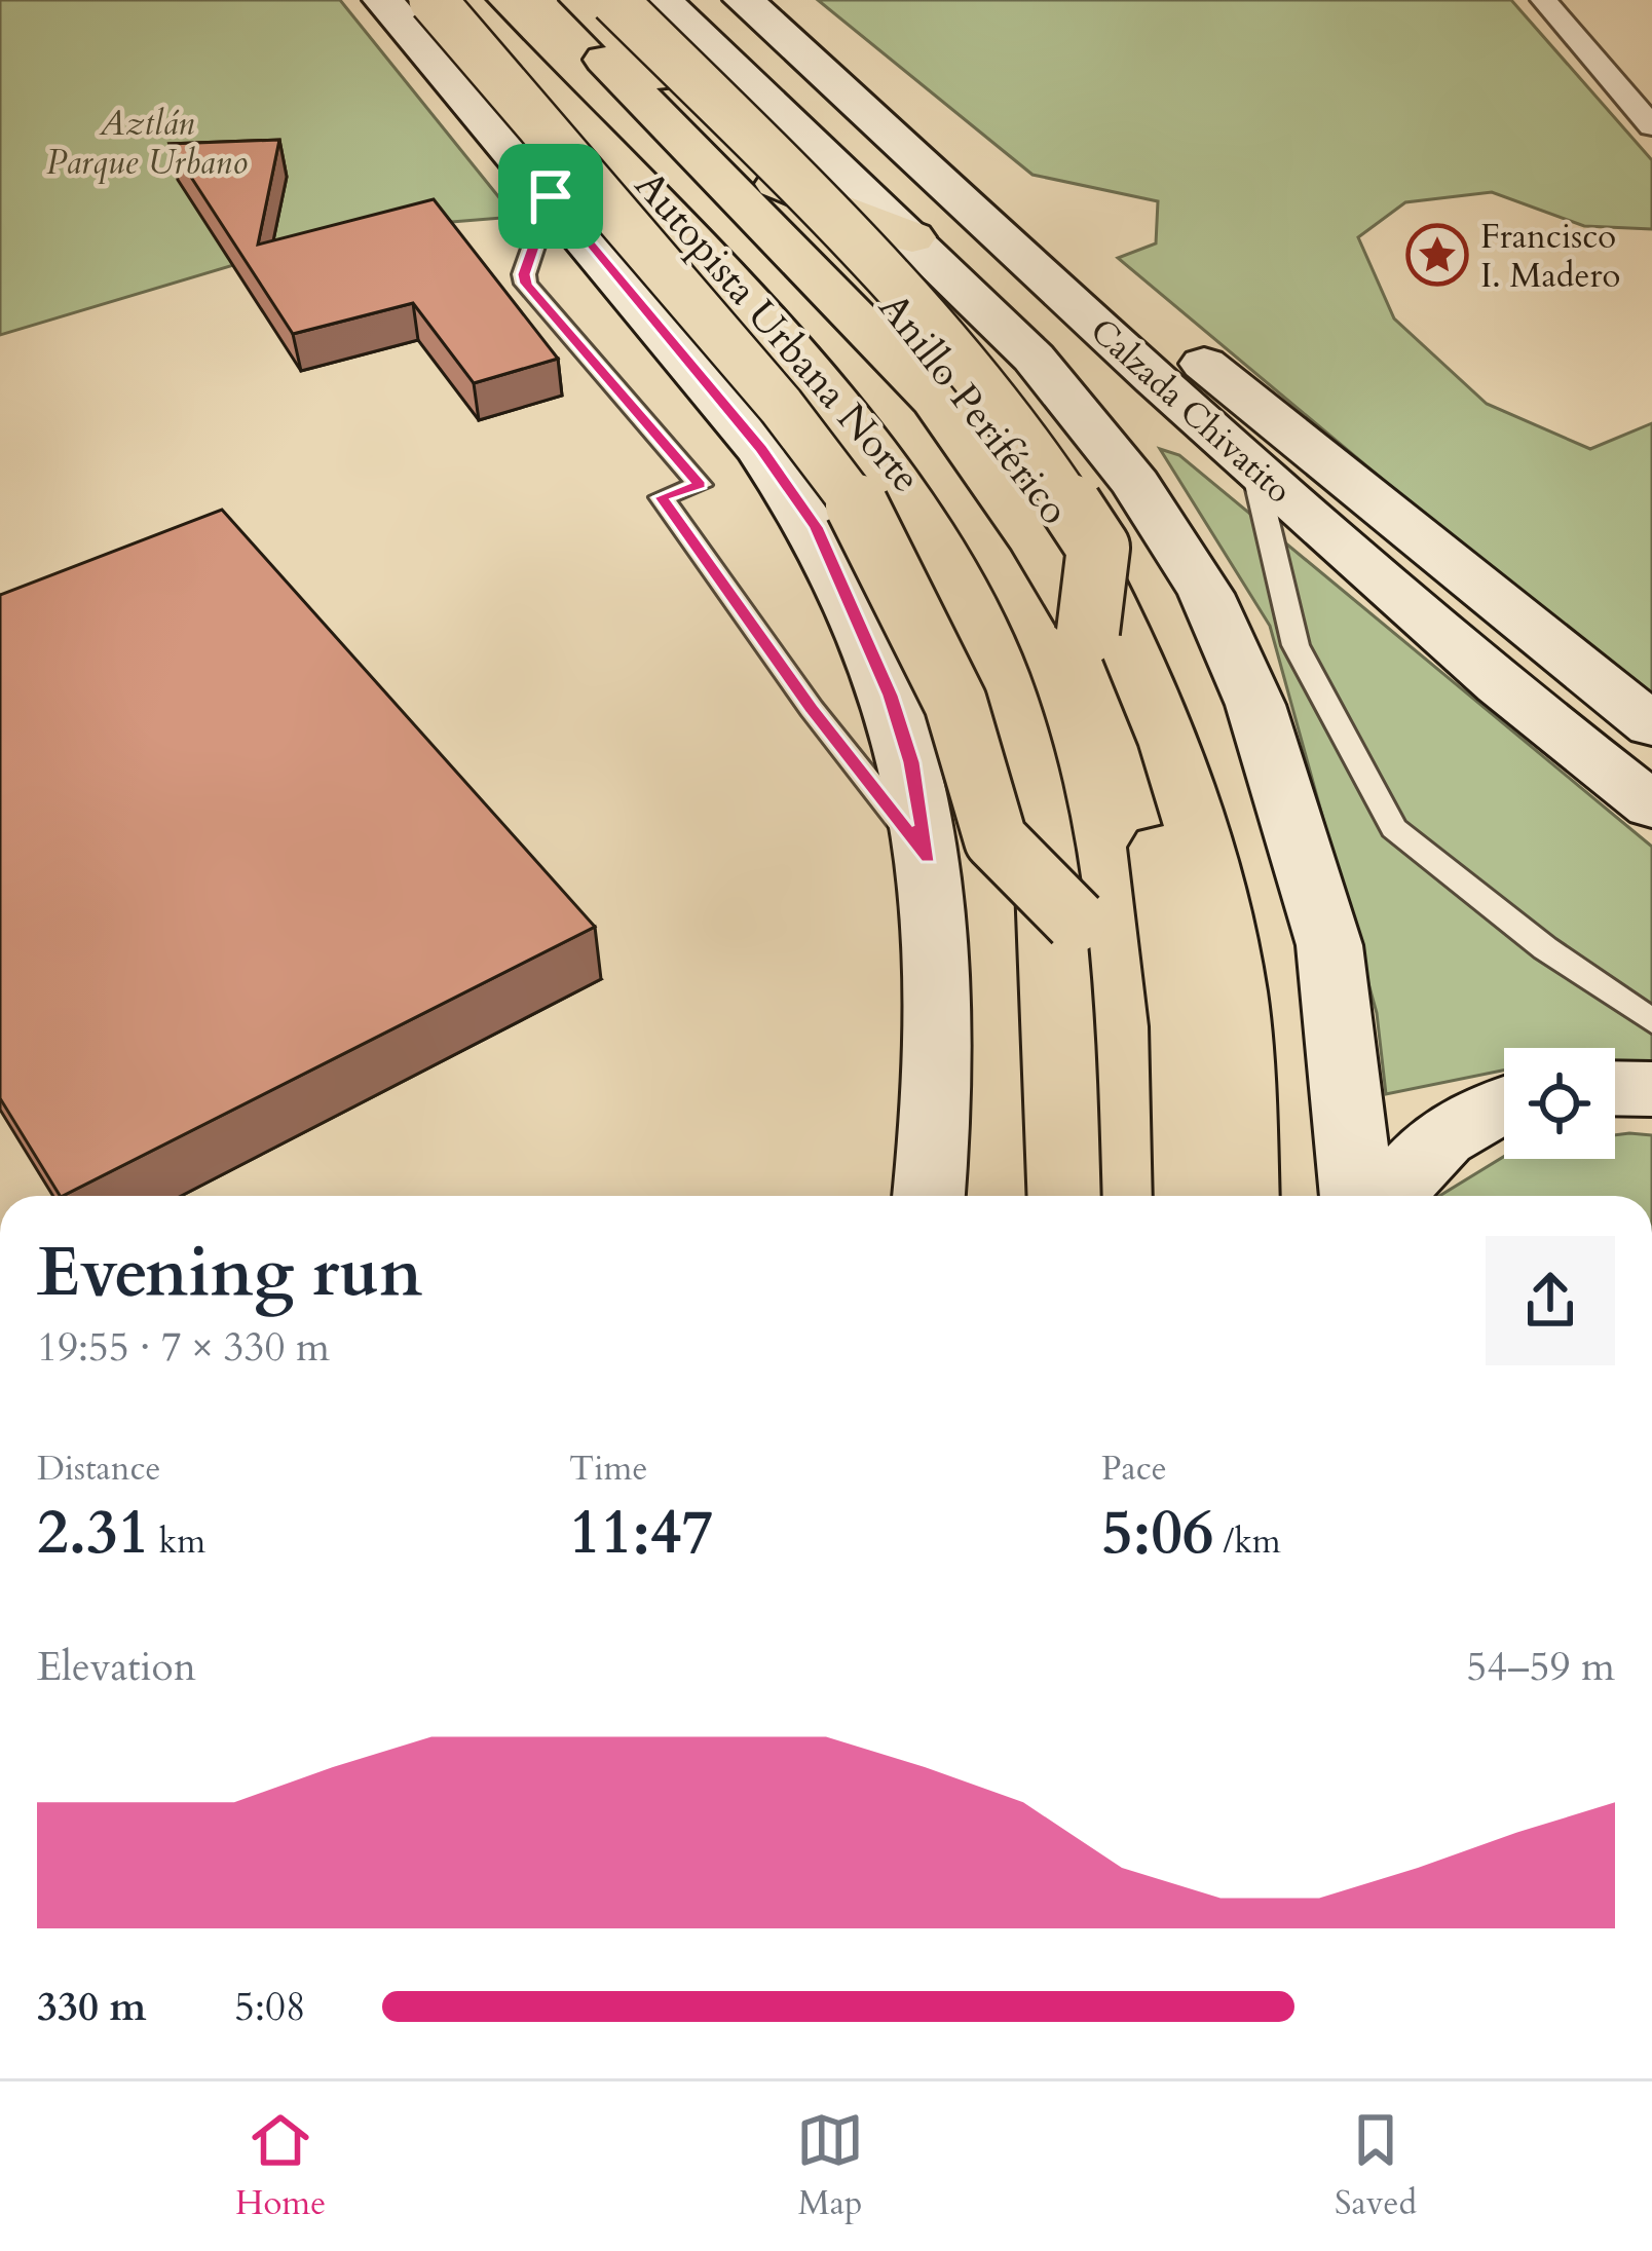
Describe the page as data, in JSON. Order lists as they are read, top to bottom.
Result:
{
  "streets": {
    "highway": ["Autopista Urbana Norte", "Anillo Periférico"],
    "main road": ["Calzada Chivatito"]
  },
  "parks": ["Aztlán Parque Urbano"],
  "places": {
    "place": ["Francisco I. Madero"]
  },
  "page": {
    "heading": ["Evening run", "19:55 · 7 × 330 m"],
    "stats": [
      ["Distance", "2.31 km"],
      ["Time", "11:47"],
      ["Pace", "5:06 /km"]
    ],
    "chart": ["Elevation", "54–59 m"],
    "list": [
      {
        "name": "330 m",
        "note": "5:08"
      }
    ],
    "tabs": ["Home", "Map", "Saved"]
  }
}
